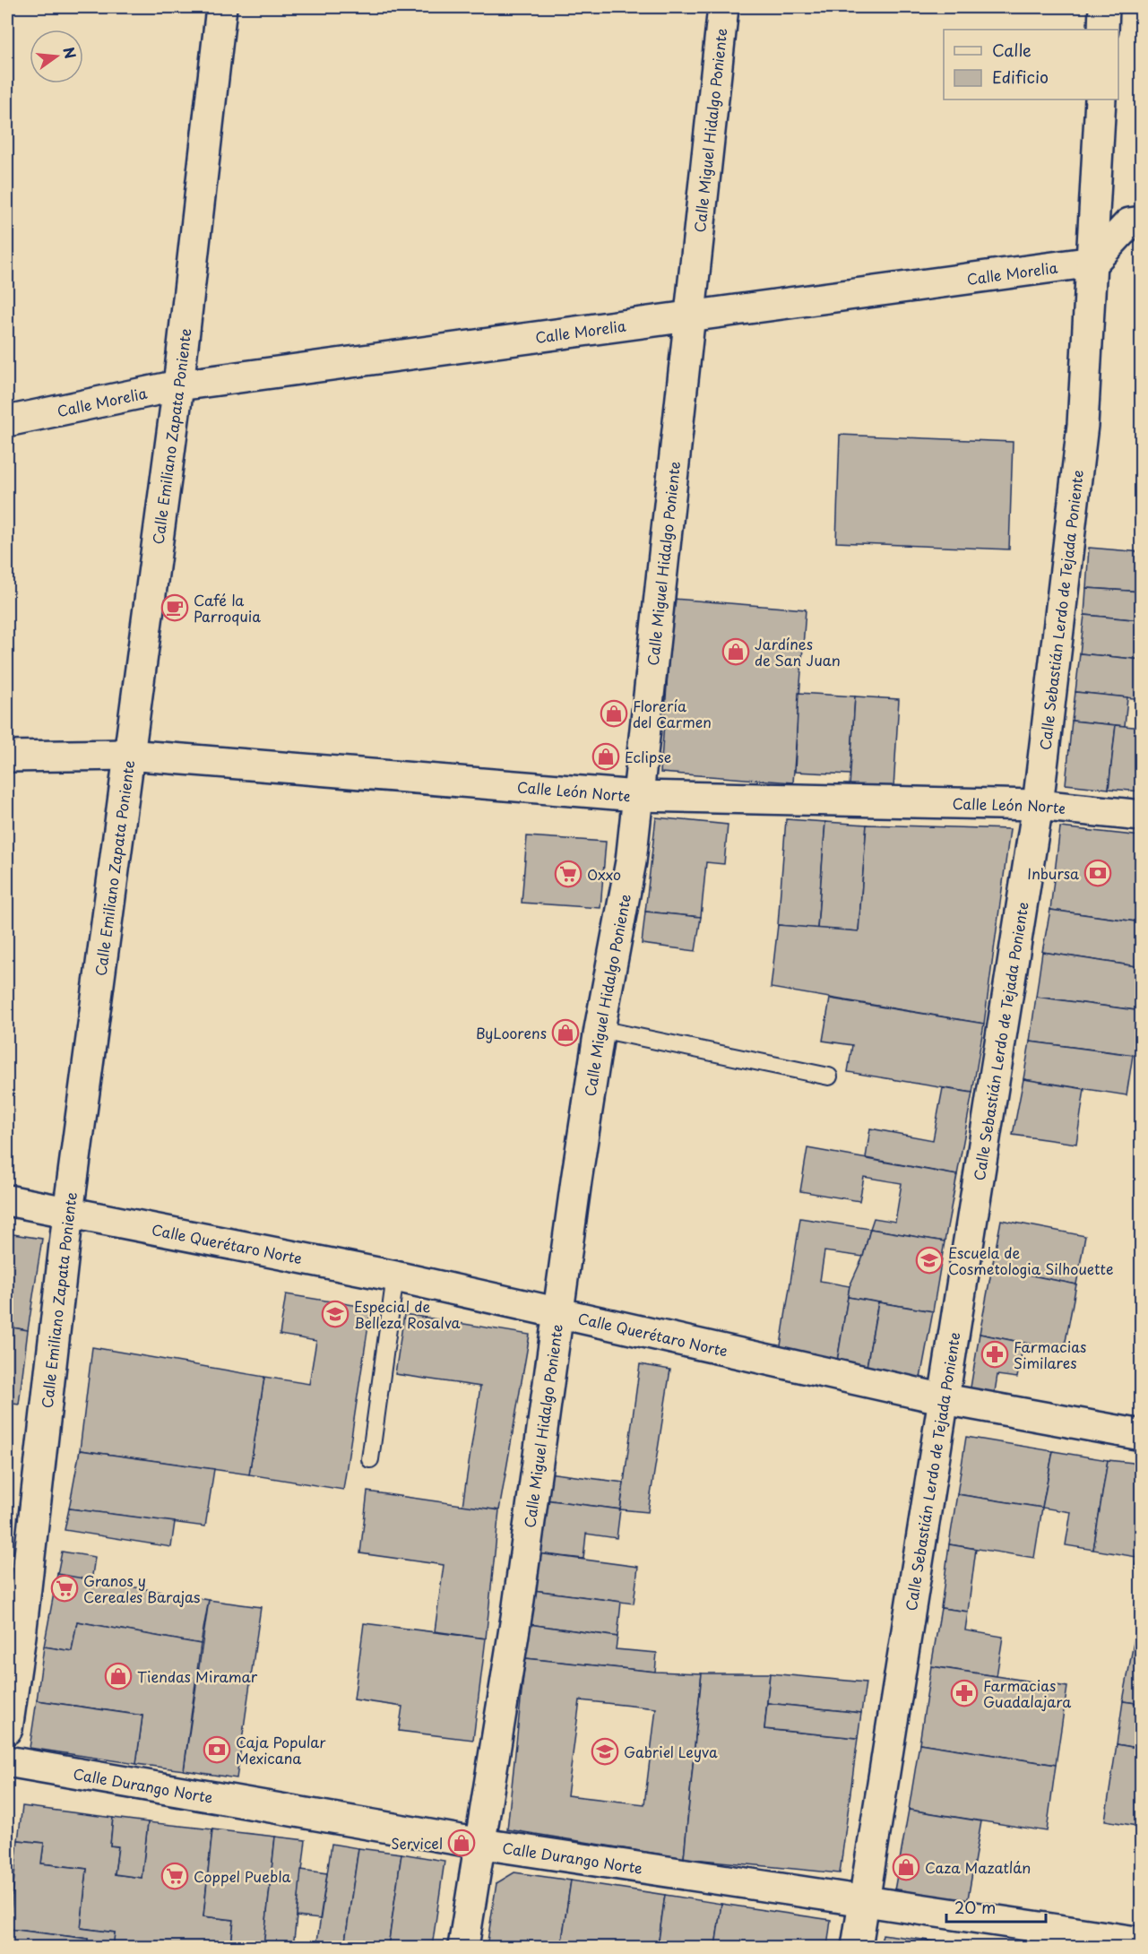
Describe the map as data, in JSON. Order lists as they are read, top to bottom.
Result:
{
  "streets": {
    "street": [
      "Calle Miguel Hidalgo Poniente",
      "Calle Morelia",
      "Calle Emiliano Zapata Poniente",
      "Calle Sebastián Lerdo de Tejada Poniente",
      "Calle León Norte",
      "Calle Querétaro Norte",
      "Calle Durango Norte"
    ]
  },
  "crossings": [
    ["Calle Miguel Hidalgo Poniente", "Calle Morelia"],
    ["Calle Miguel Hidalgo Poniente", "Calle León Norte"],
    ["Calle Miguel Hidalgo Poniente", "Calle Querétaro Norte"],
    ["Calle Miguel Hidalgo Poniente", "Calle Durango Norte"],
    ["Calle Morelia", "Calle Emiliano Zapata Poniente"],
    ["Calle Morelia", "Calle Sebastián Lerdo de Tejada Poniente"],
    ["Calle Emiliano Zapata Poniente", "Calle León Norte"],
    ["Calle Emiliano Zapata Poniente", "Calle Querétaro Norte"],
    ["Calle Sebastián Lerdo de Tejada Poniente", "Calle León Norte"],
    ["Calle Sebastián Lerdo de Tejada Poniente", "Calle Querétaro Norte"],
    ["Calle Sebastián Lerdo de Tejada Poniente", "Calle Durango Norte"]
  ],
  "places": {
    "cafe": ["Café la Parroquia"],
    "shop": [
      "Jardínes de San Juan",
      "Florería del Carmen",
      "Eclipse",
      "ByLoorens",
      "Tiendas Miramar",
      "Servicel",
      "Caza Mazatlán"
    ],
    "bank": ["Inbursa", "Caja Popular Mexicana"],
    "supermarket": ["Oxxo", "Granos y Cereales Barajas", "Coppel Puebla"],
    "school or university": ["Escuela de Cosmetologia Silhouette", "Especial de Belleza Rosalva", "Gabriel Leyva"],
    "pharmacy": ["Farmacias Similares", "Farmacias Guadalajara"]
  },
  "legend": ["Calle", "Edificio"],
  "scale_bar": "20 m",
  "north": "right"
}
